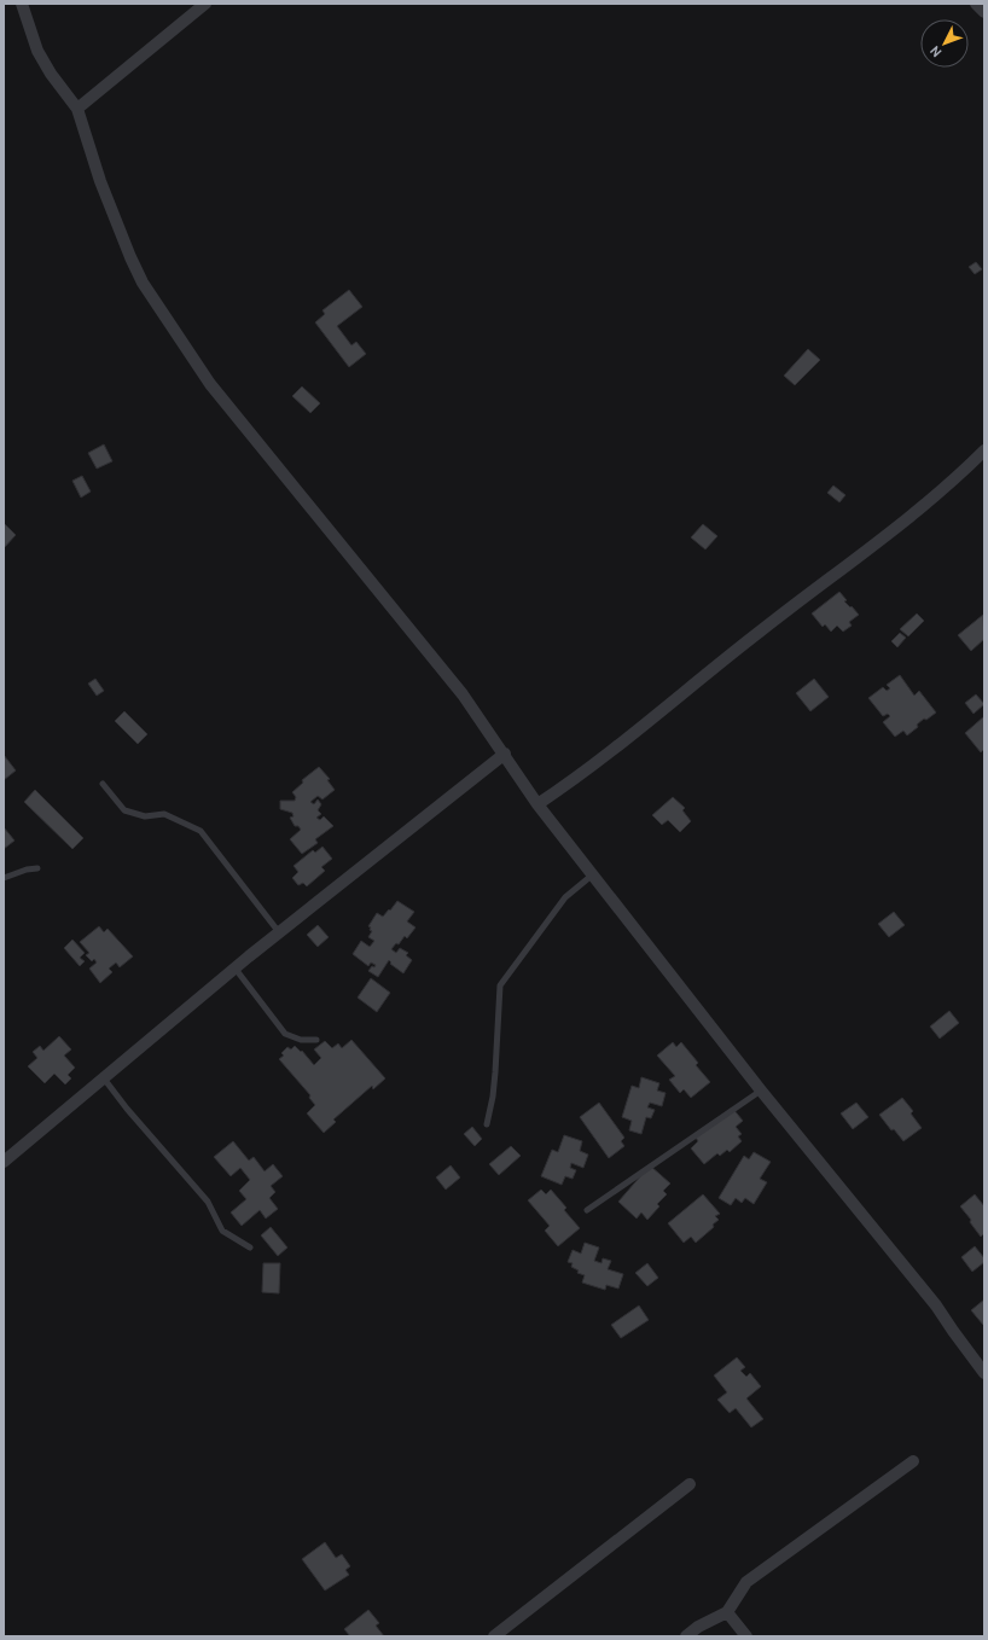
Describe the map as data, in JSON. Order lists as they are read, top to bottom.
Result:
{
  "north": "bottom left"
}
